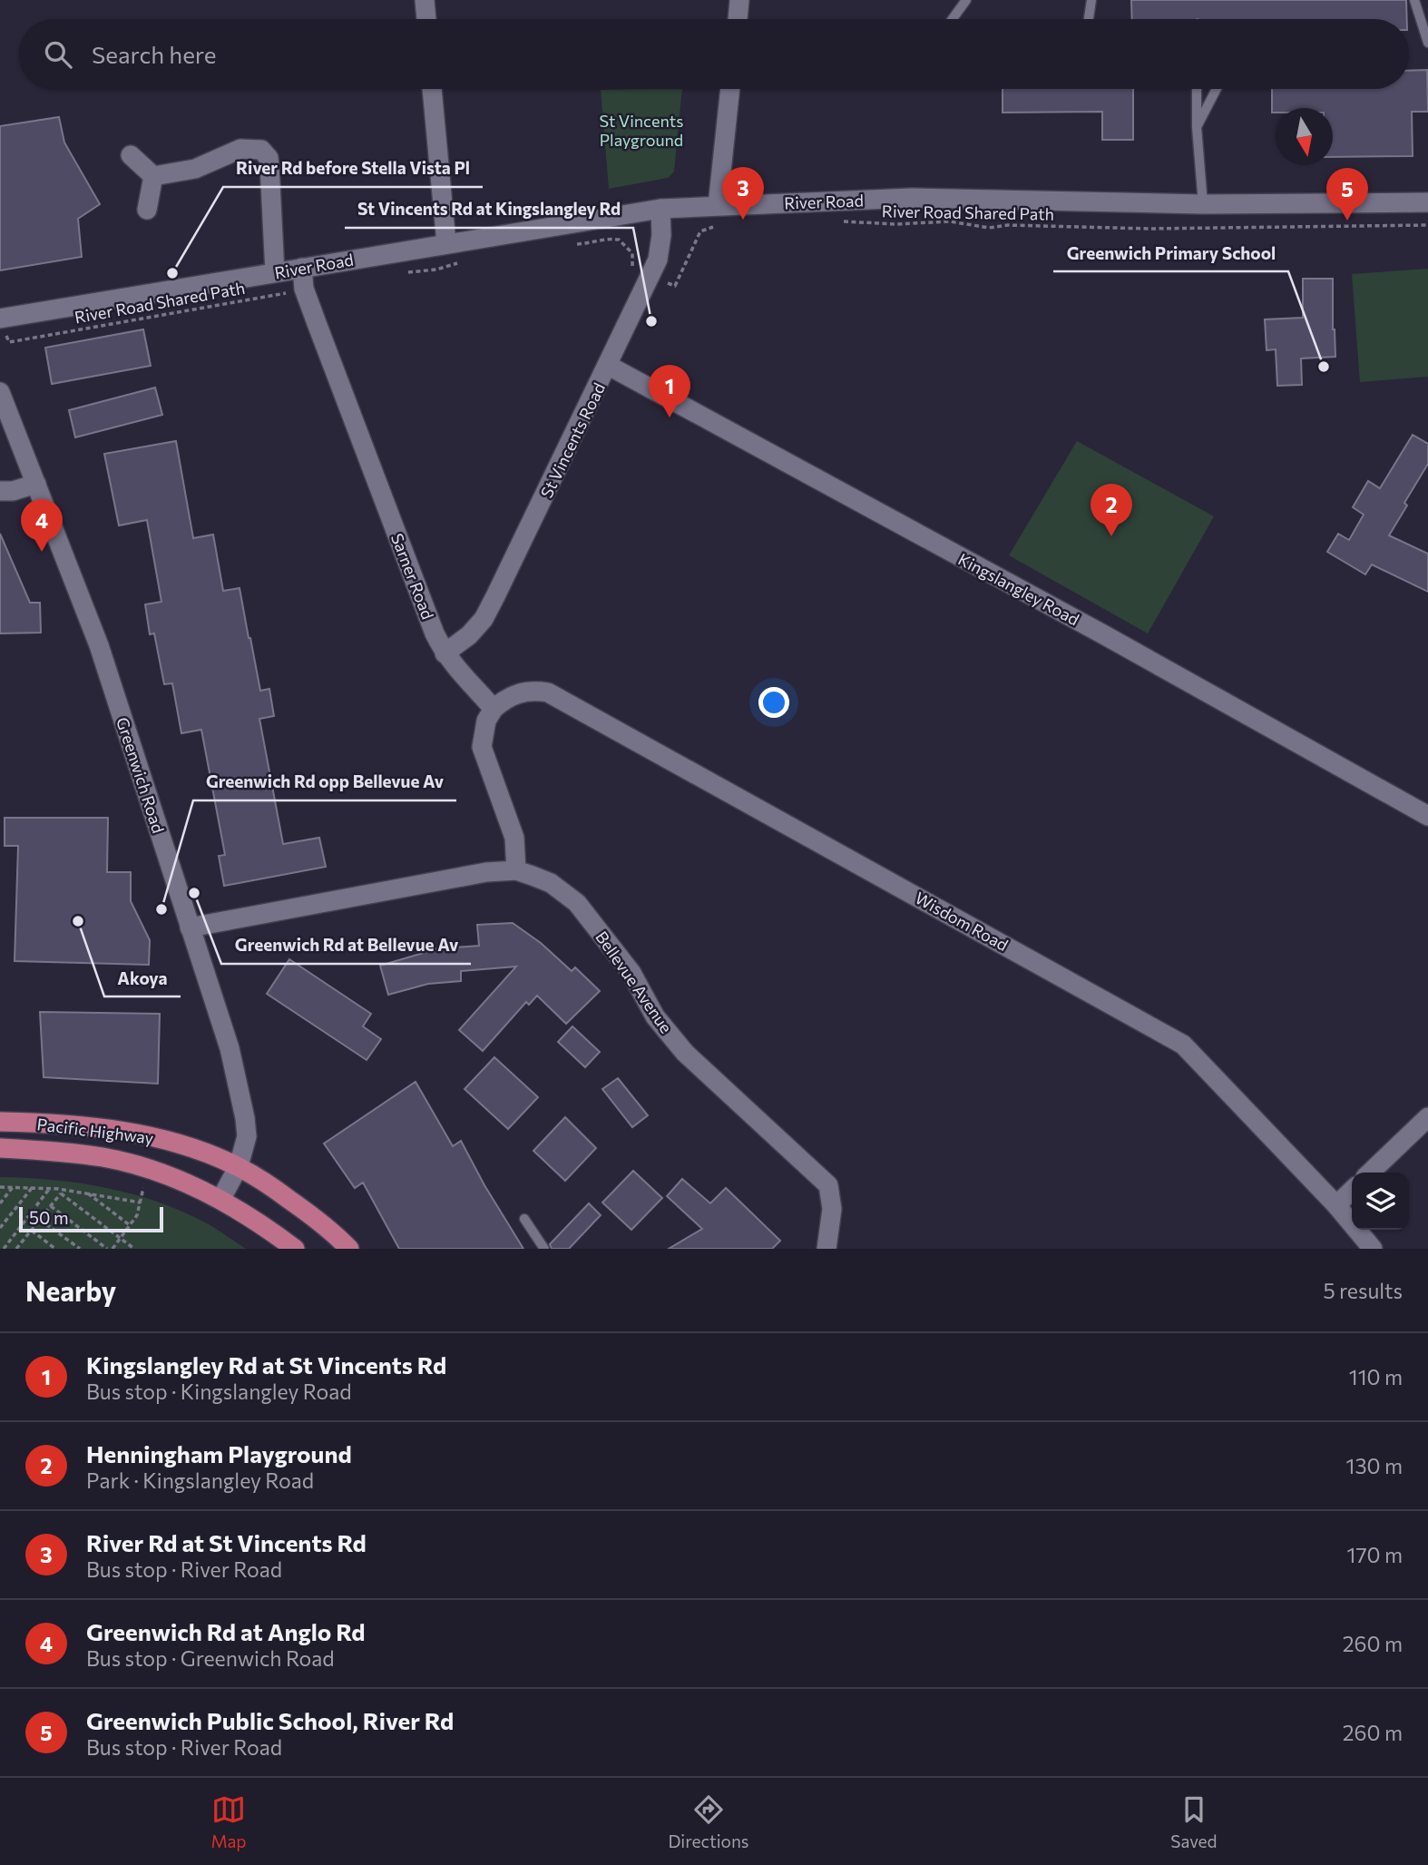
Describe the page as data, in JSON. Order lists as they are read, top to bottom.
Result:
{
  "streets": {
    "main road": ["Pacific Highway"],
    "street": [
      "River Road",
      "St Vincents Road",
      "Sarner Road",
      "Kingslangley Road",
      "Greenwich Road",
      "Wisdom Road",
      "Bellevue Avenue"
    ],
    "path": ["River Road Shared Path"]
  },
  "crossings": [
    ["River Road", "St Vincents Road"],
    ["River Road", "Sarner Road"],
    ["River Road Shared Path", "Sarner Road"],
    ["St Vincents Road", "Sarner Road"],
    ["St Vincents Road", "Kingslangley Road"],
    ["Sarner Road", "Wisdom Road"],
    ["Greenwich Road", "Bellevue Avenue"],
    ["Greenwich Road", "Pacific Highway"]
  ],
  "parks": ["St Vincents Playground"],
  "places": [
    "River Rd before Stella Vista Pl",
    "St Vincents Rd at Kingslangley Rd",
    "Greenwich Primary School",
    "Greenwich Rd at Bellevue Av",
    "Greenwich Rd opp Bellevue Av",
    "Akoya"
  ],
  "scale_bar": "50 m",
  "north": "bottom",
  "page": {
    "search": "Search here",
    "pins": [
      "3",
      "5",
      "1",
      "2",
      "4"
    ],
    "scale": "50 m",
    "heading": ["Nearby", "5 results"],
    "list": [
      {
        "mark": "1",
        "name": "Kingslangley Rd at St Vincents Rd",
        "note": "Bus stop · Kingslangley Road",
        "value": "110 m"
      },
      {
        "mark": "2",
        "name": "Henningham Playground",
        "note": "Park · Kingslangley Road",
        "value": "130 m"
      },
      {
        "mark": "3",
        "name": "River Rd at St Vincents Rd",
        "note": "Bus stop · River Road",
        "value": "170 m"
      },
      {
        "mark": "4",
        "name": "Greenwich Rd at Anglo Rd",
        "note": "Bus stop · Greenwich Road",
        "value": "260 m"
      },
      {
        "mark": "5",
        "name": "Greenwich Public School, River Rd",
        "note": "Bus stop · River Road",
        "value": "260 m"
      }
    ],
    "nav": ["Map", "Directions", "Saved"]
  }
}
